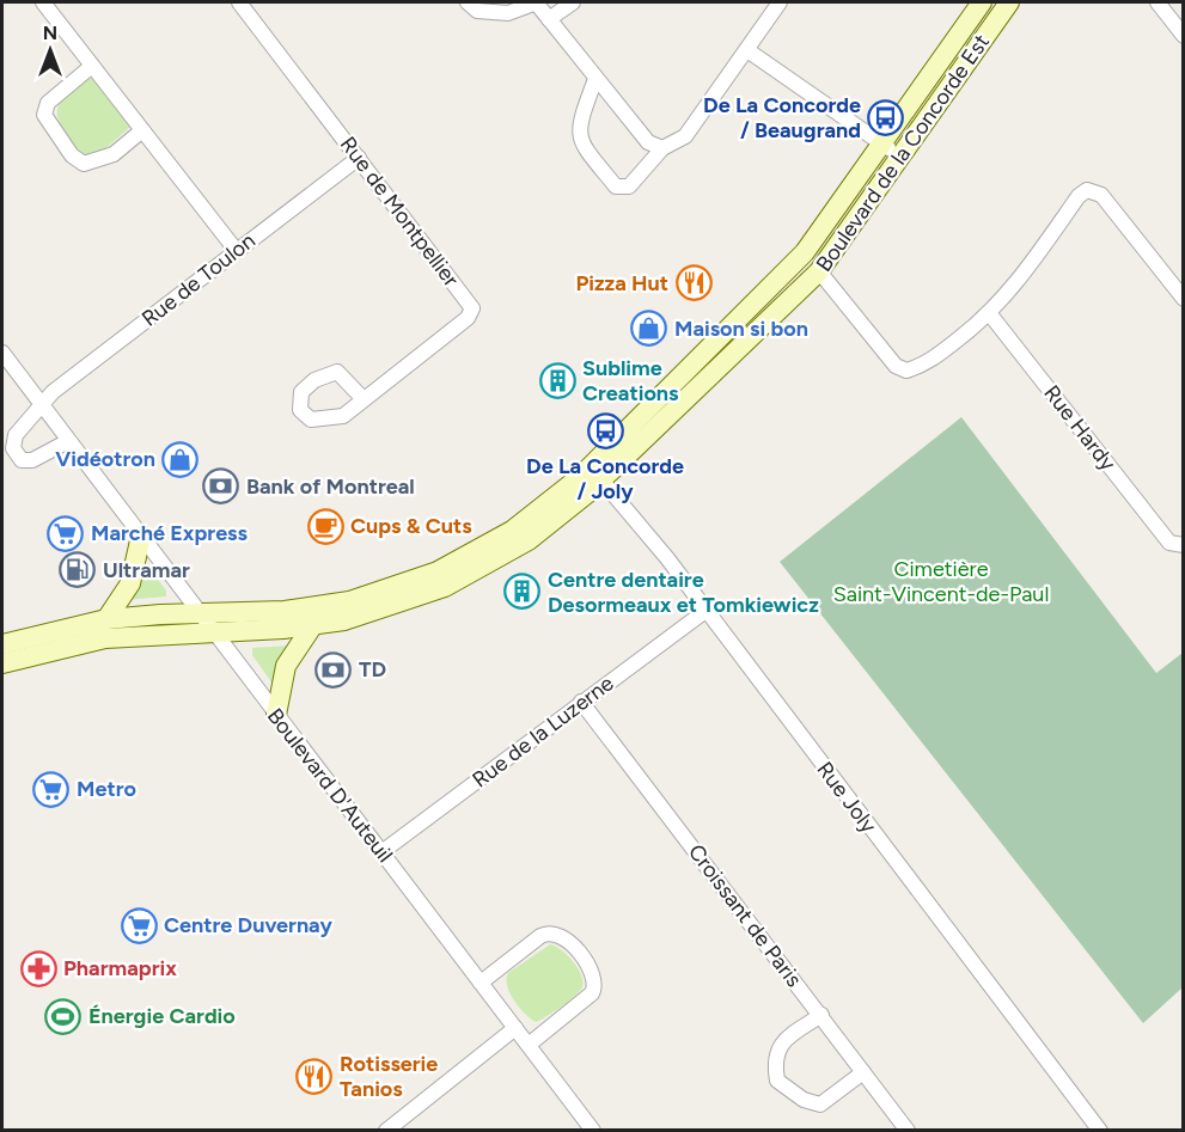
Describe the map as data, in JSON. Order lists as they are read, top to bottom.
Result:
{
  "streets": {
    "street": [
      "Boulevard de la Concorde Est",
      "Rue de Montpellier",
      "Rue de Toulon",
      "Rue Hardy",
      "Rue de la Luzerne",
      "Boulevard D'Auteuil",
      "Rue Joly",
      "Croissant de Paris"
    ]
  },
  "crossings": [
    ["Boulevard de la Concorde Est", "Boulevard D'Auteuil"],
    ["Boulevard de la Concorde Est", "Rue Joly"],
    ["Rue de Montpellier", "Rue de Toulon"],
    ["Rue de Toulon", "Boulevard D'Auteuil"],
    ["Rue de la Luzerne", "Boulevard D'Auteuil"],
    ["Rue de la Luzerne", "Rue Joly"],
    ["Rue de la Luzerne", "Croissant de Paris"]
  ],
  "parks": ["Cimetière Saint-Vincent-de-Paul"],
  "places": {
    "bus stop": ["De La Concorde / Beaugrand", "De La Concorde / Joly"],
    "restaurant": ["Pizza Hut", "Rotisserie Tanios"],
    "shop": ["Maison si bon", "Vidéotron"],
    "building": ["Sublime Creations", "Centre dentaire Desormeaux et Tomkiewicz"],
    "bank": ["Bank of Montreal", "TD"],
    "cafe": ["Cups & Cuts"],
    "supermarket": ["Marché Express", "Metro", "Centre Duvernay"],
    "fuel station": ["Ultramar"],
    "pharmacy": ["Pharmaprix"],
    "sports": ["Énergie Cardio"]
  },
  "north": "top"
}
